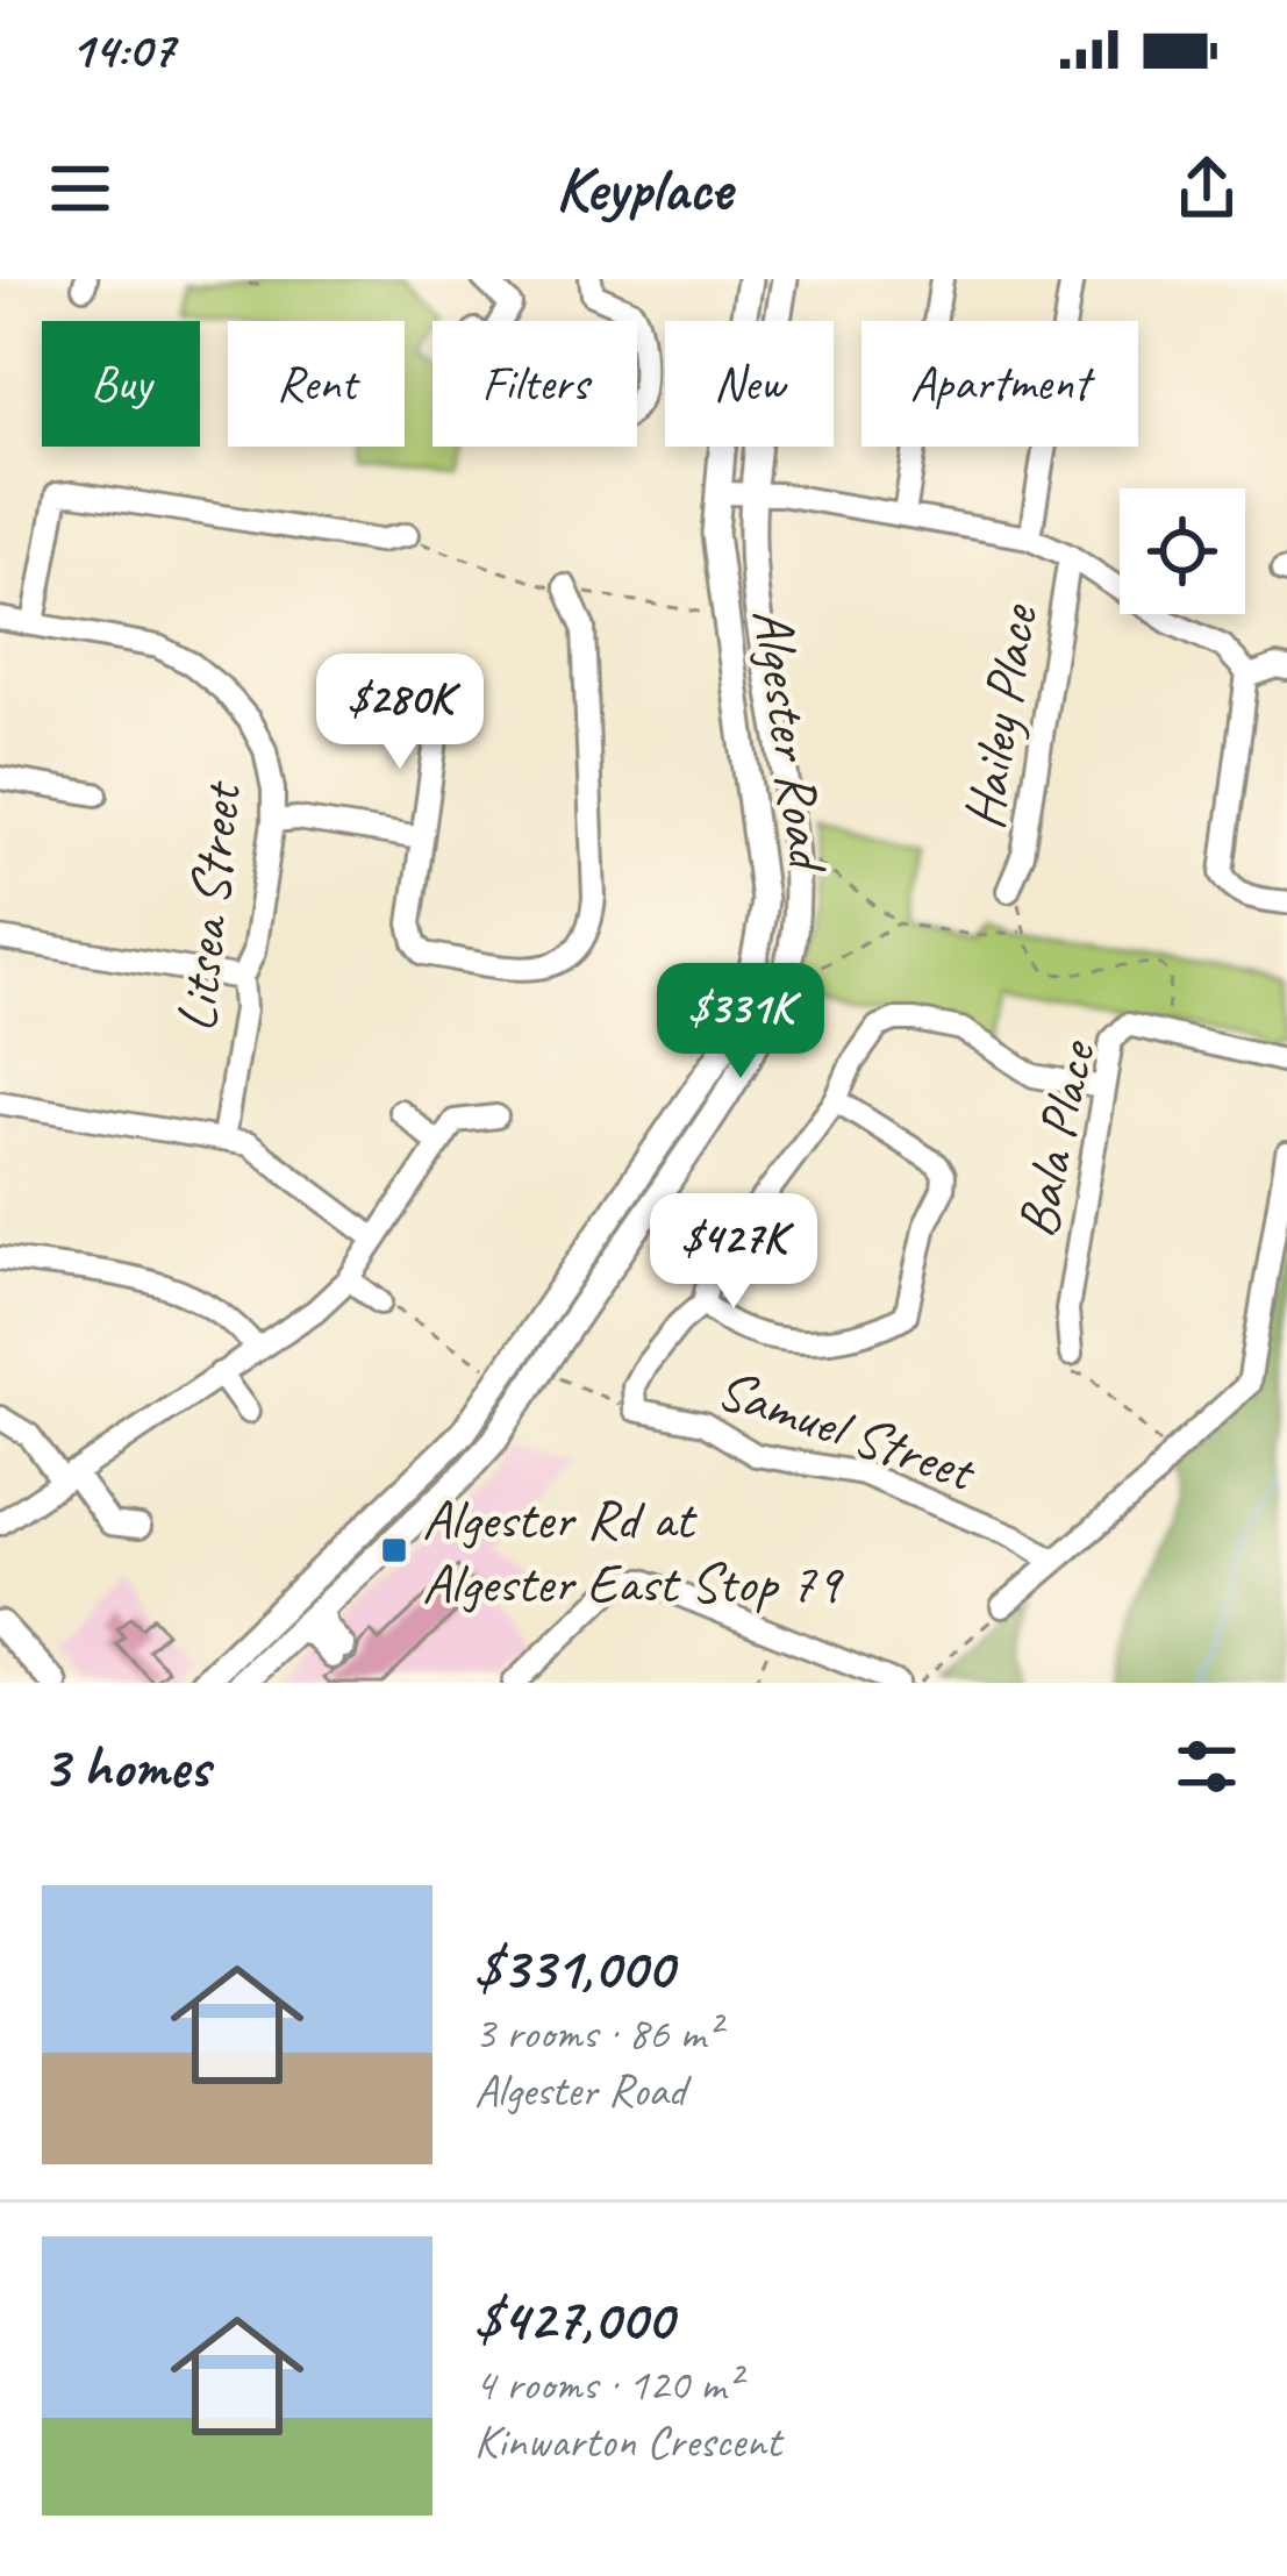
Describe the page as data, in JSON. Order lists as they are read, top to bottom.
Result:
{
  "streets": {
    "main road": ["Algester Road"],
    "street": [
      "Hailey Place",
      "Litsea Street",
      "Bala Place",
      "Samuel Street"
    ]
  },
  "crossings": [
    ["Bala Place", "Samuel Street"]
  ],
  "places": {
    "transit": ["Algester Rd at Algester East Stop 79"]
  },
  "page": {
    "status": "14:07",
    "header": "Keyplace",
    "chip": [
      "Buy",
      "Rent",
      "Filters",
      "New",
      "Apartment"
    ],
    "price": ["$280K", "$331K", "$427K"],
    "heading": "3 homes",
    "list": [
      {
        "name": "$331,000",
        "note": "3 rooms · 86 m² · Algester Road"
      },
      {
        "name": "$427,000",
        "note": "4 rooms · 120 m² · Kinwarton Crescent"
      }
    ]
  }
}
